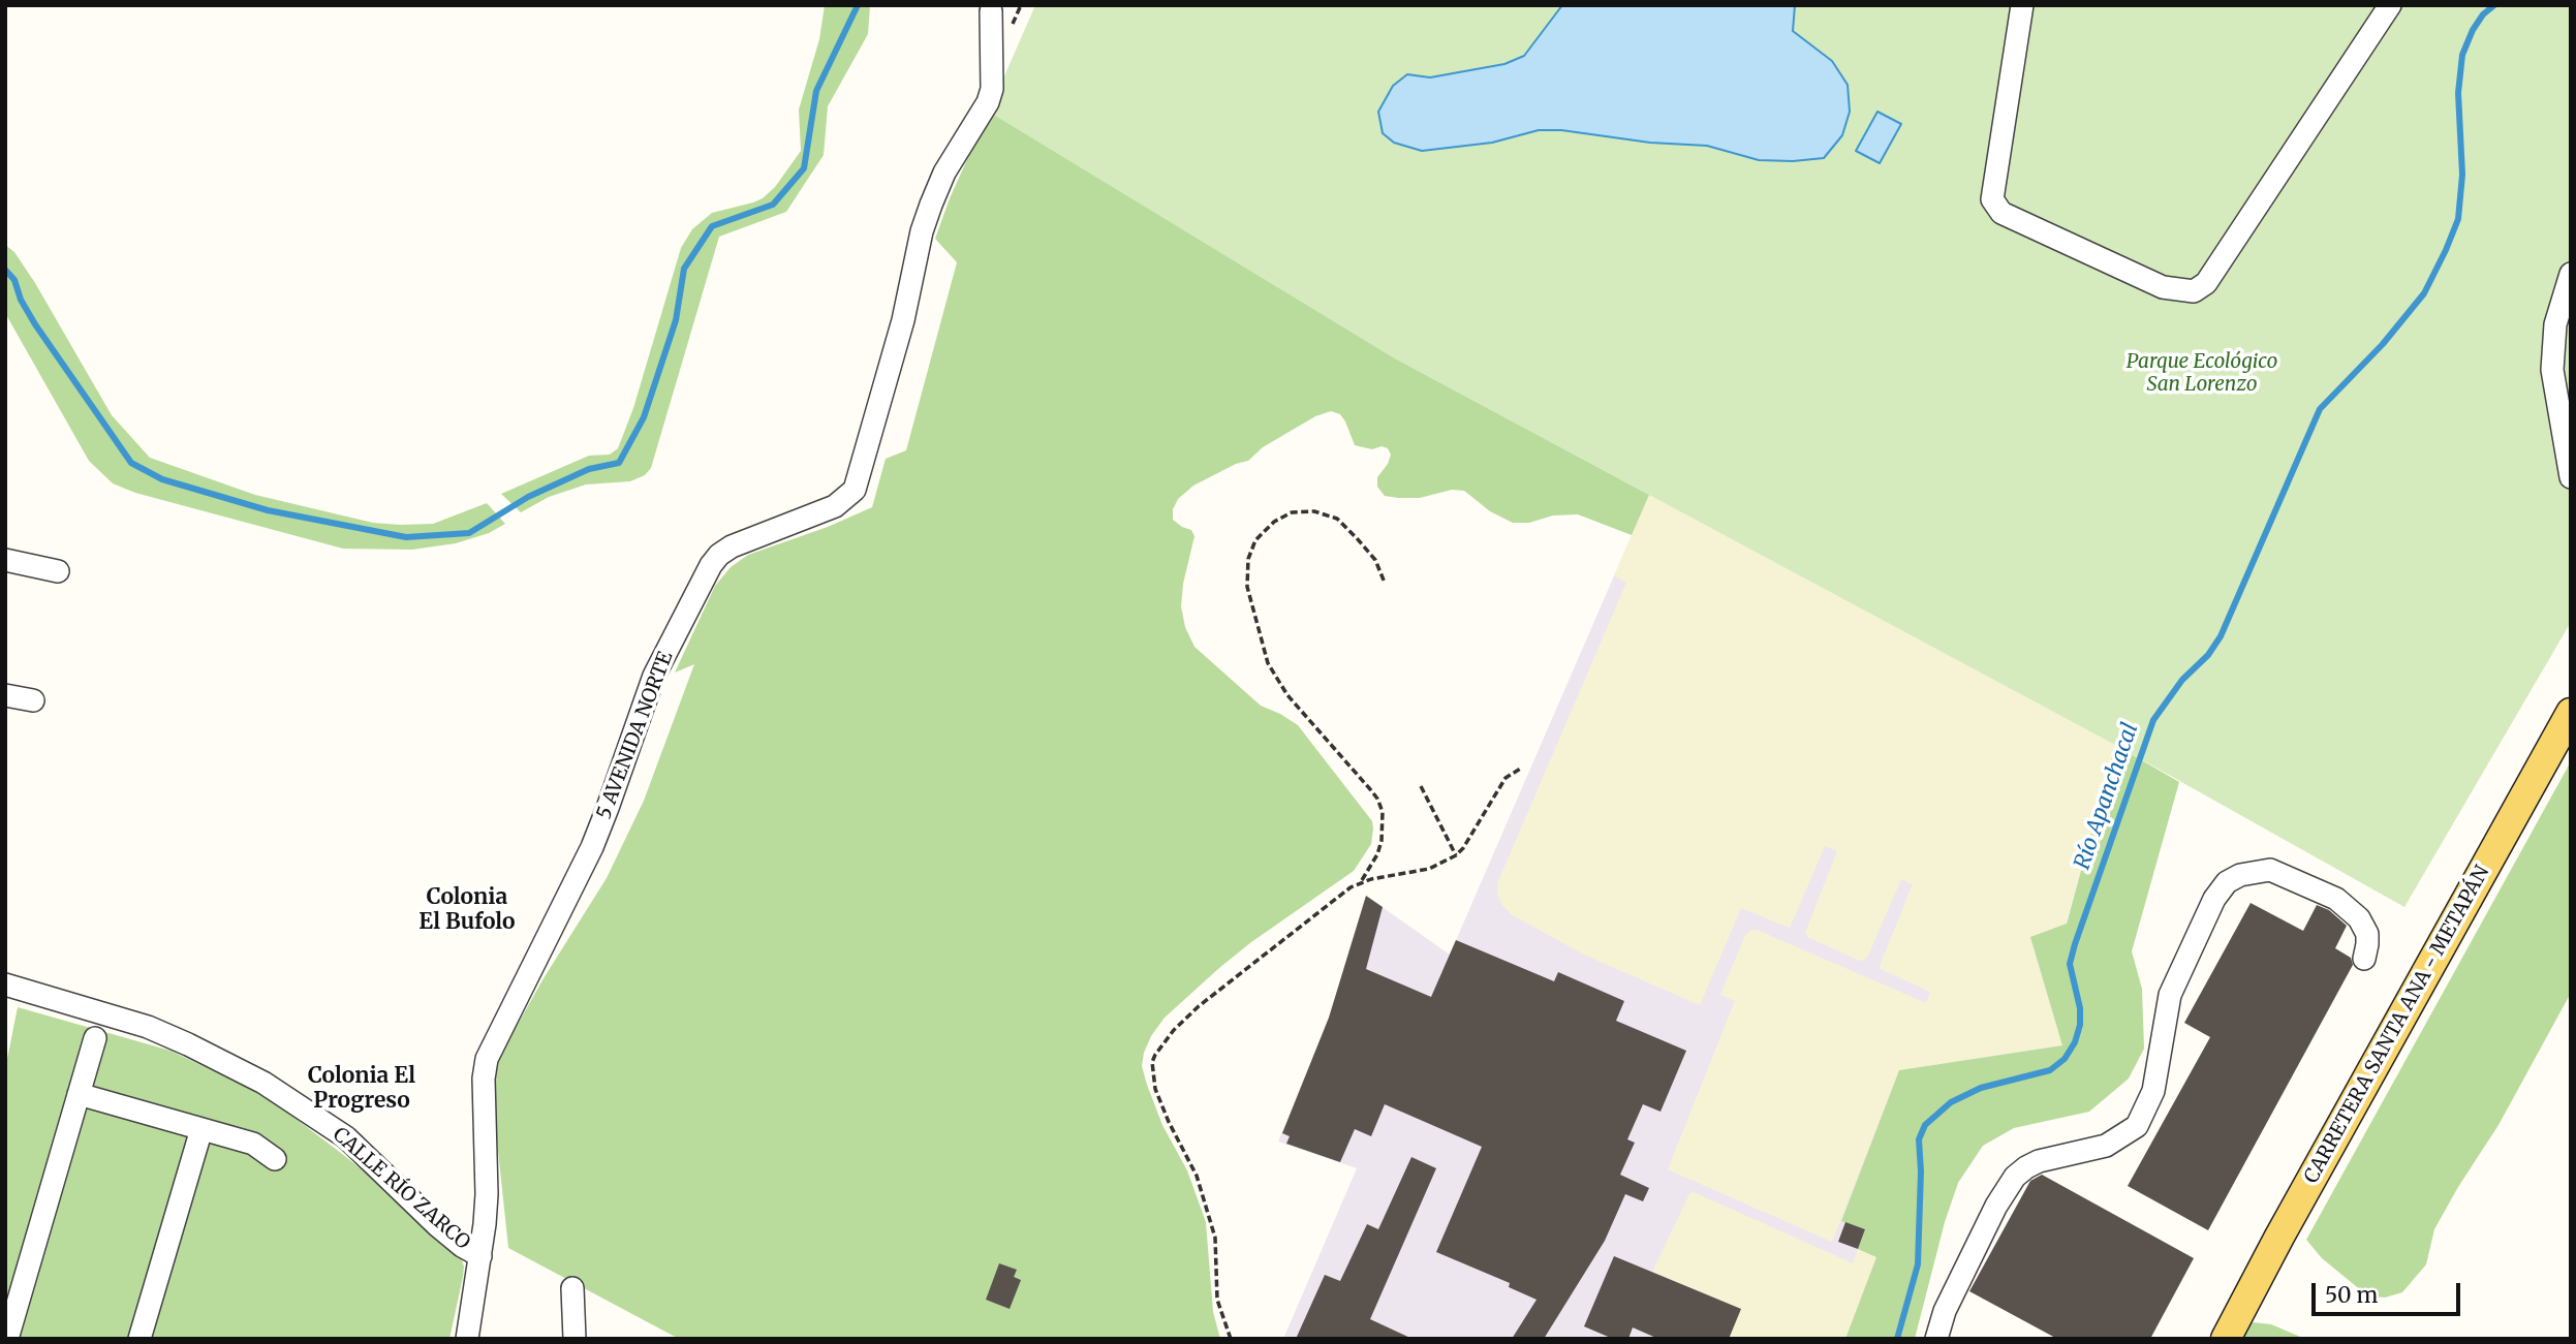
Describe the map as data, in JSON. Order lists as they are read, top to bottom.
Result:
{
  "streets": {
    "main road": ["CARRETERA SANTA ANA - METAPÁN"],
    "street": ["5 AVENIDA NORTE", "CALLE RÍO ZARCO"]
  },
  "crossings": [
    ["5 AVENIDA NORTE", "CALLE RÍO ZARCO"]
  ],
  "districts": ["Colonia El Bufolo", "Colonia El Progreso"],
  "water": ["Río Apanchacal"],
  "parks": ["Parque Ecológico San Lorenzo"],
  "scale_bar": "50 m"
}
